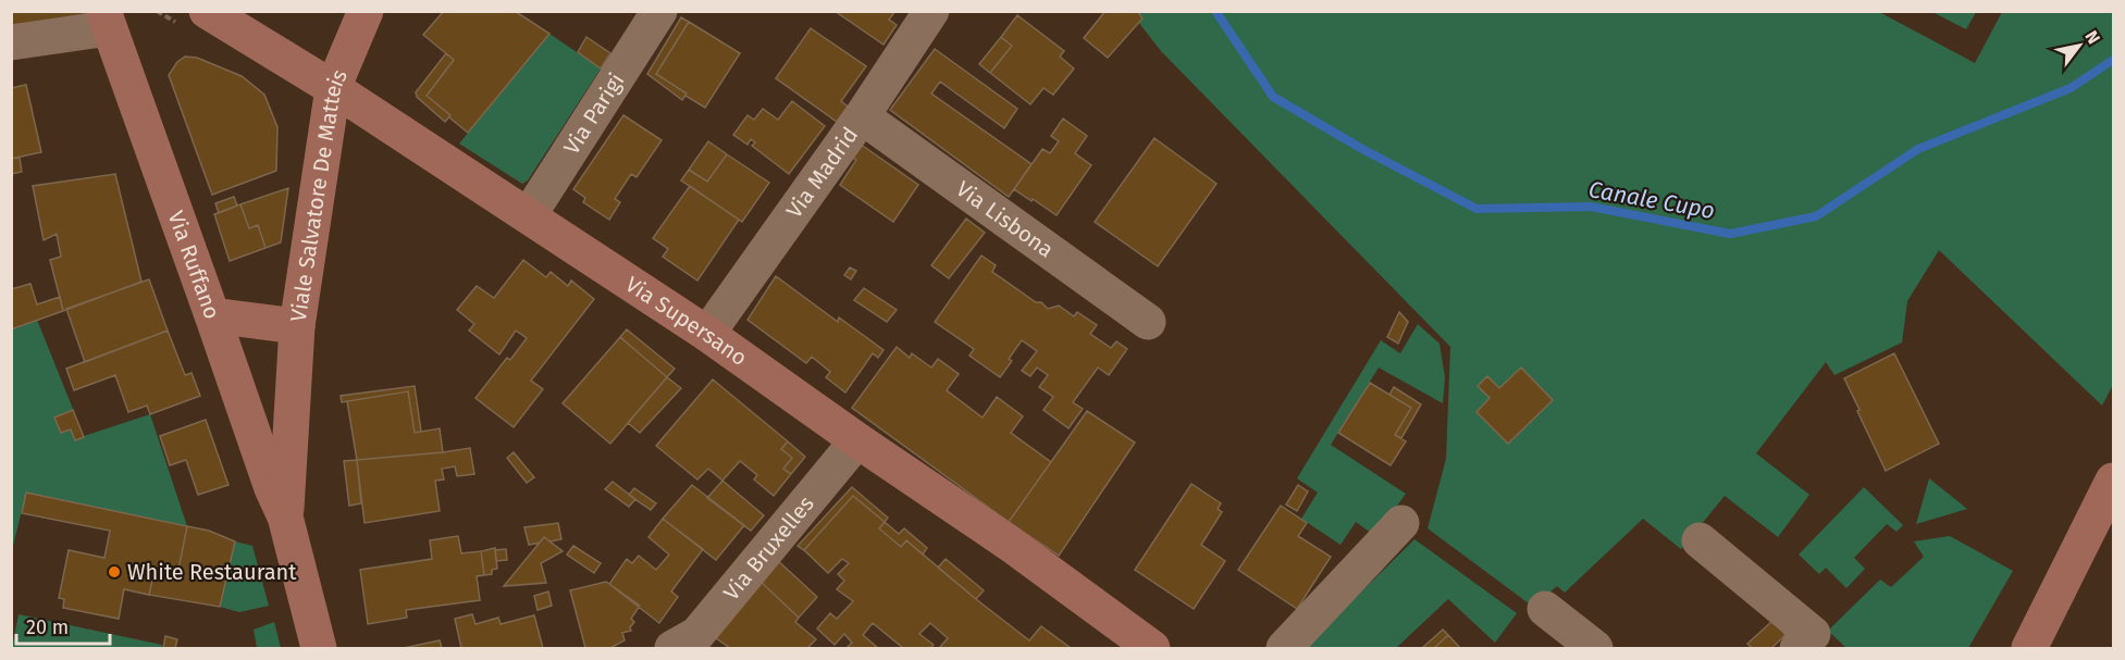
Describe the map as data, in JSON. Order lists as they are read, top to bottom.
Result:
{
  "streets": {
    "street": [
      "Via Parigi",
      "Via Madrid",
      "Viale Salvatore De Matteis",
      "Via Lisbona",
      "Via Ruffano",
      "Via Supersano",
      "Via Bruxelles"
    ]
  },
  "crossings": [
    ["Via Parigi", "Via Supersano"],
    ["Via Madrid", "Via Lisbona"],
    ["Via Madrid", "Via Supersano"],
    ["Viale Salvatore De Matteis", "Via Ruffano"],
    ["Viale Salvatore De Matteis", "Via Supersano"],
    ["Via Supersano", "Via Bruxelles"]
  ],
  "water": ["Canale Cupo"],
  "places": ["White Restaurant"],
  "scale_bar": "20 m",
  "north": "top right"
}
